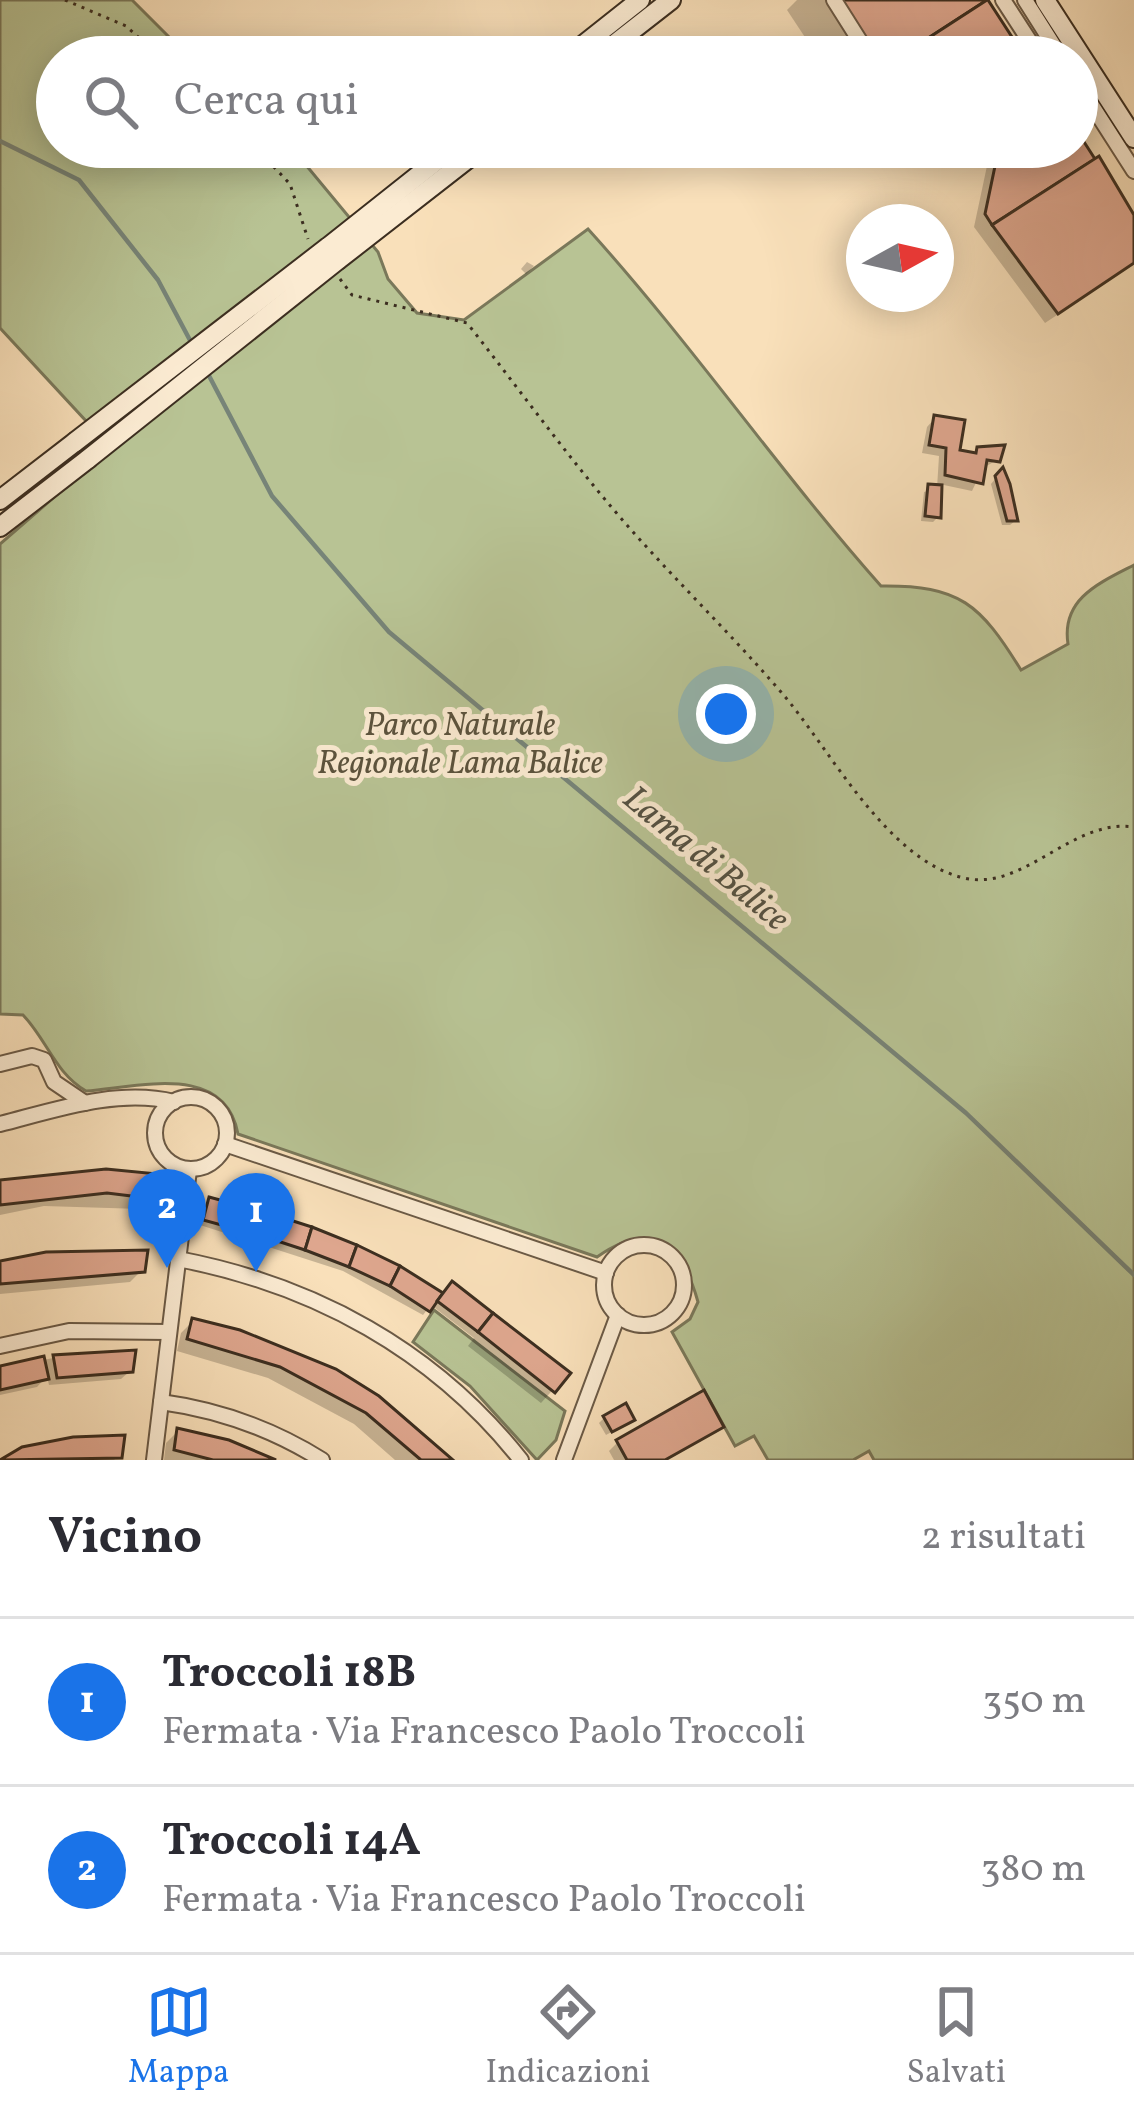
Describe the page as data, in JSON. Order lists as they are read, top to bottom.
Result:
{
  "water": ["Lama di Balice"],
  "parks": ["Parco Naturale Regionale Lama Balice"],
  "north": "right",
  "page": {
    "search": "Cerca qui",
    "pins": ["2", "1"],
    "heading": ["Vicino", "2 risultati"],
    "list": [
      {
        "mark": "1",
        "name": "Troccoli 18B",
        "note": "Fermata · Via Francesco Paolo Troccoli",
        "value": "350 m"
      },
      {
        "mark": "2",
        "name": "Troccoli 14A",
        "note": "Fermata · Via Francesco Paolo Troccoli",
        "value": "380 m"
      }
    ],
    "nav": ["Mappa", "Indicazioni", "Salvati"]
  }
}
